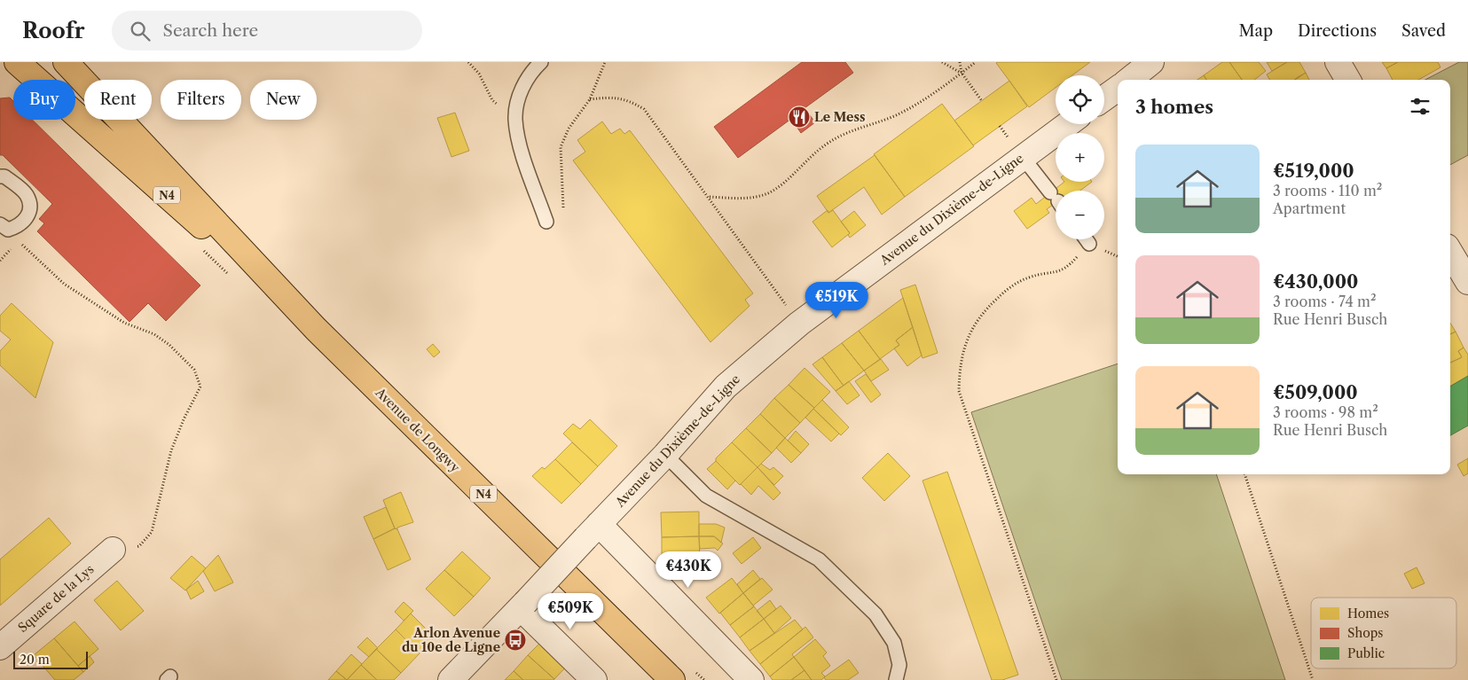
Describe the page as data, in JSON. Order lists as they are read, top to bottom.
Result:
{
  "streets": {
    "main road": ["N4", "Avenue de Longwy"],
    "street": ["Avenue du Dixième-de-Ligne", "Square de la Lys"]
  },
  "crossings": [
    ["N4", "Avenue de Longwy"]
  ],
  "places": {
    "restaurant": ["Le Mess"],
    "bus stop": ["Arlon Avenue du 10e de Ligne"]
  },
  "legend": ["Homes", "Shops", "Public"],
  "scale_bar": "20 m",
  "page": {
    "header": "Roofr",
    "search": "Search here",
    "nav": ["Map", "Directions", "Saved"],
    "map_buttons": ["+", "−"],
    "chip": [
      "Buy",
      "Rent",
      "Filters",
      "New"
    ],
    "heading": "3 homes",
    "list": [
      {
        "name": "€519,000",
        "note": "3 rooms · 110 m² · Apartment"
      },
      {
        "name": "€430,000",
        "note": "3 rooms · 74 m² · Rue Henri Busch"
      },
      {
        "name": "€509,000",
        "note": "3 rooms · 98 m² · Rue Henri Busch"
      }
    ],
    "price": ["€519K", "€430K", "€509K"],
    "scale": "20 m"
  }
}
